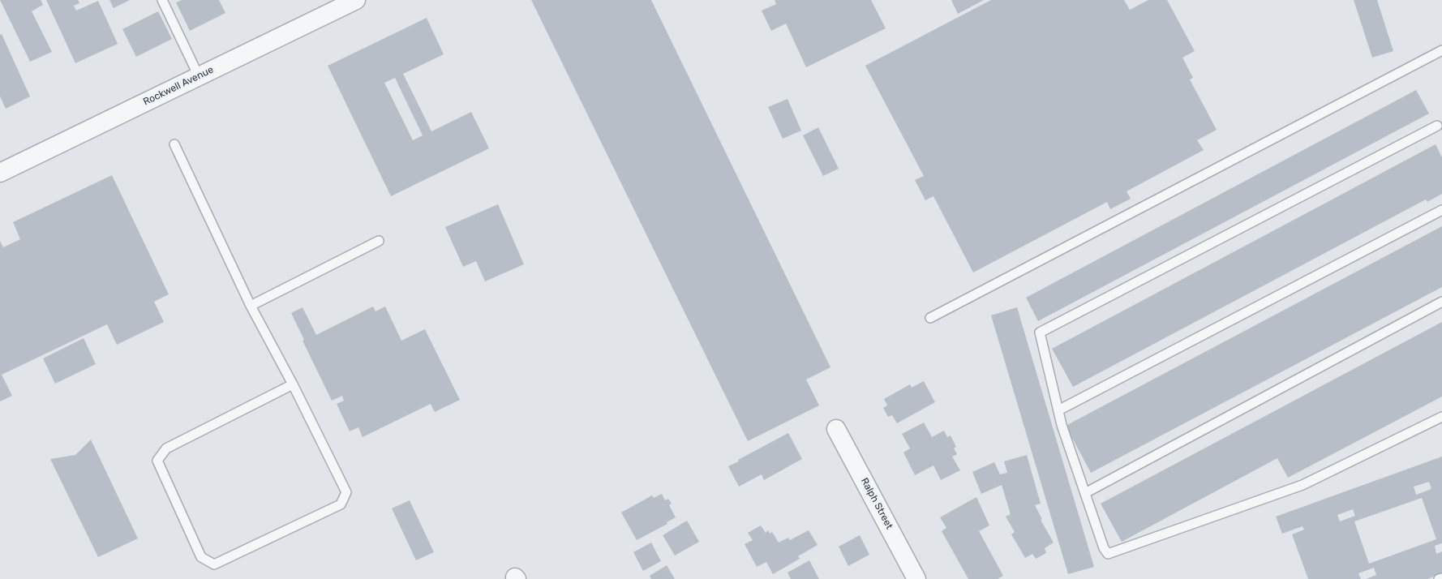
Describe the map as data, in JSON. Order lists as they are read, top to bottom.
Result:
{
  "streets": {
    "street": ["Rockwell Avenue", "Ralph Street"]
  }
}
